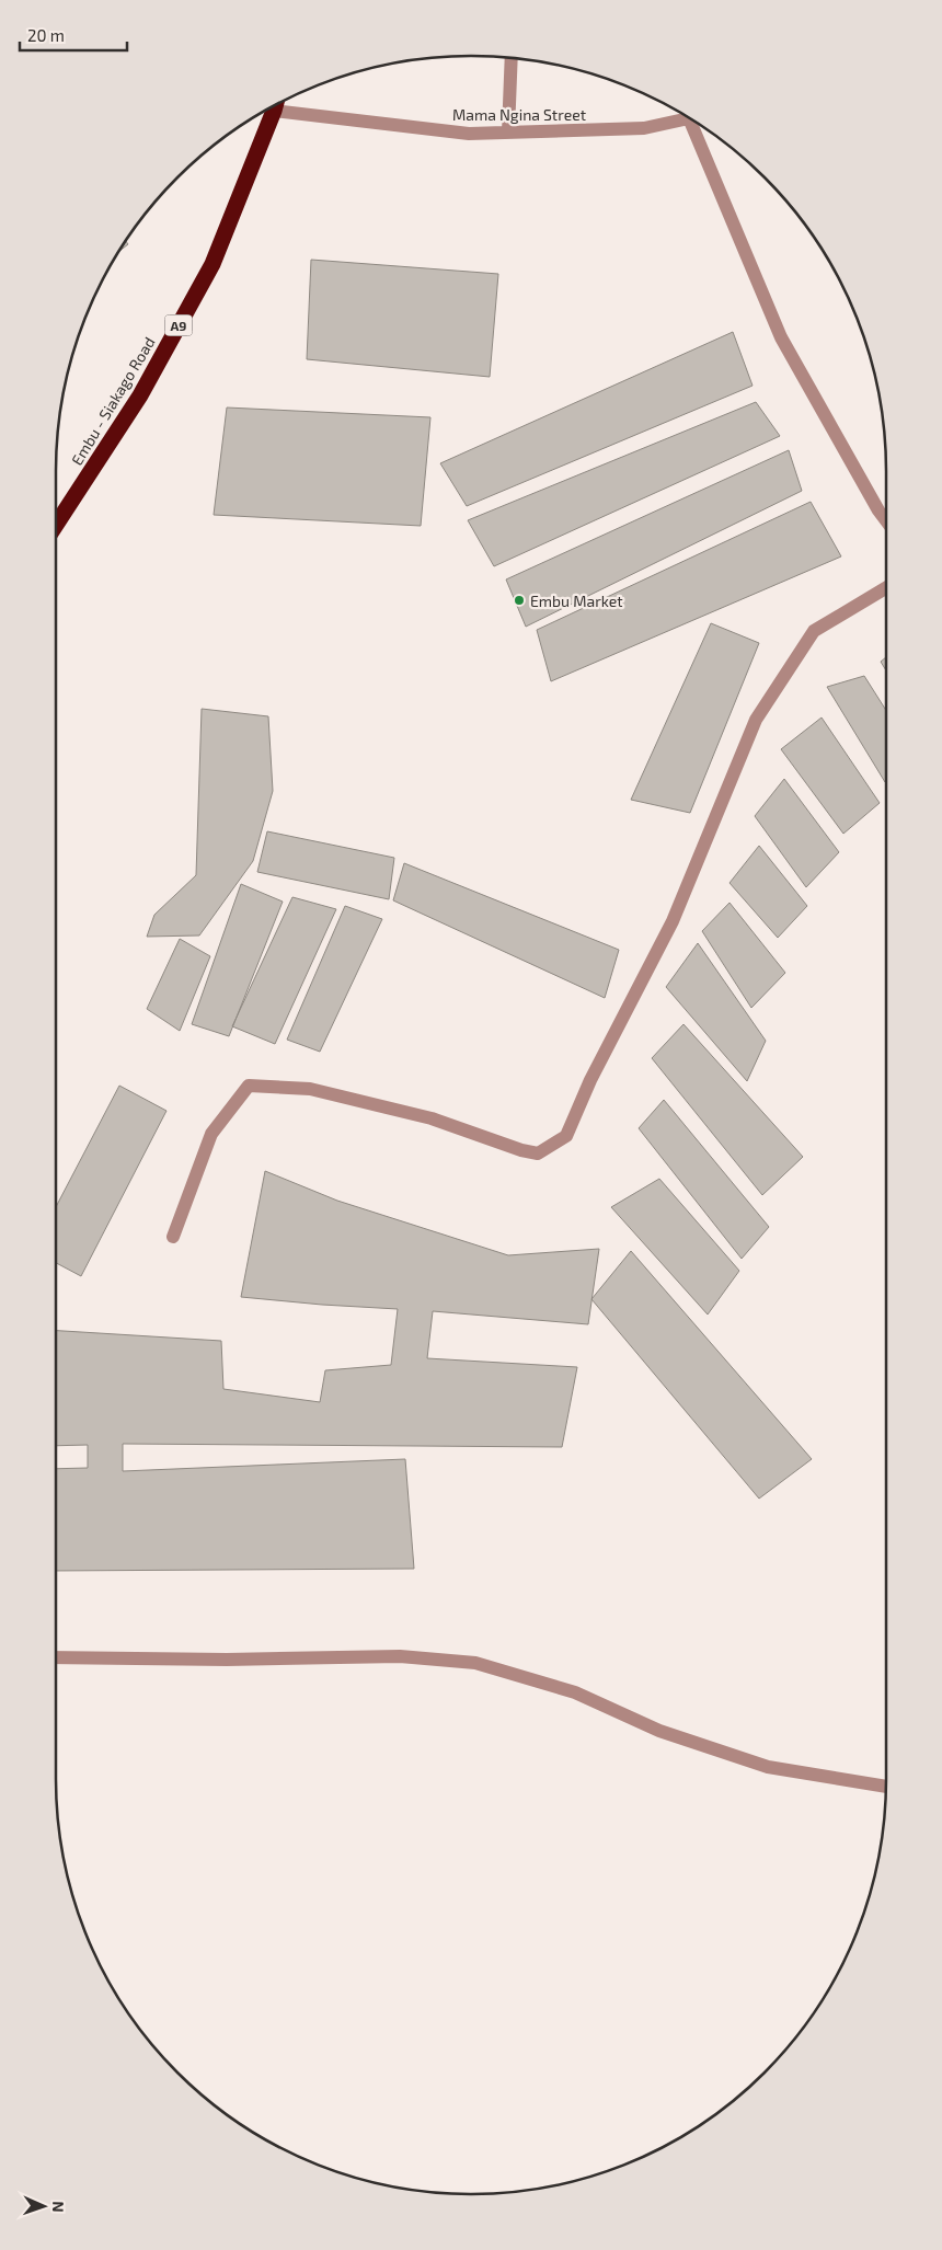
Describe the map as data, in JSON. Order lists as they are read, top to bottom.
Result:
{
  "streets": {
    "highway": ["A9", "Embu - Siakago Road"],
    "street": ["Mama Ngina Street"]
  },
  "crossings": [
    ["Mama Ngina Street", "Embu - Siakago Road"]
  ],
  "places": ["Embu Market"],
  "scale_bar": "20 m",
  "north": "right"
}
